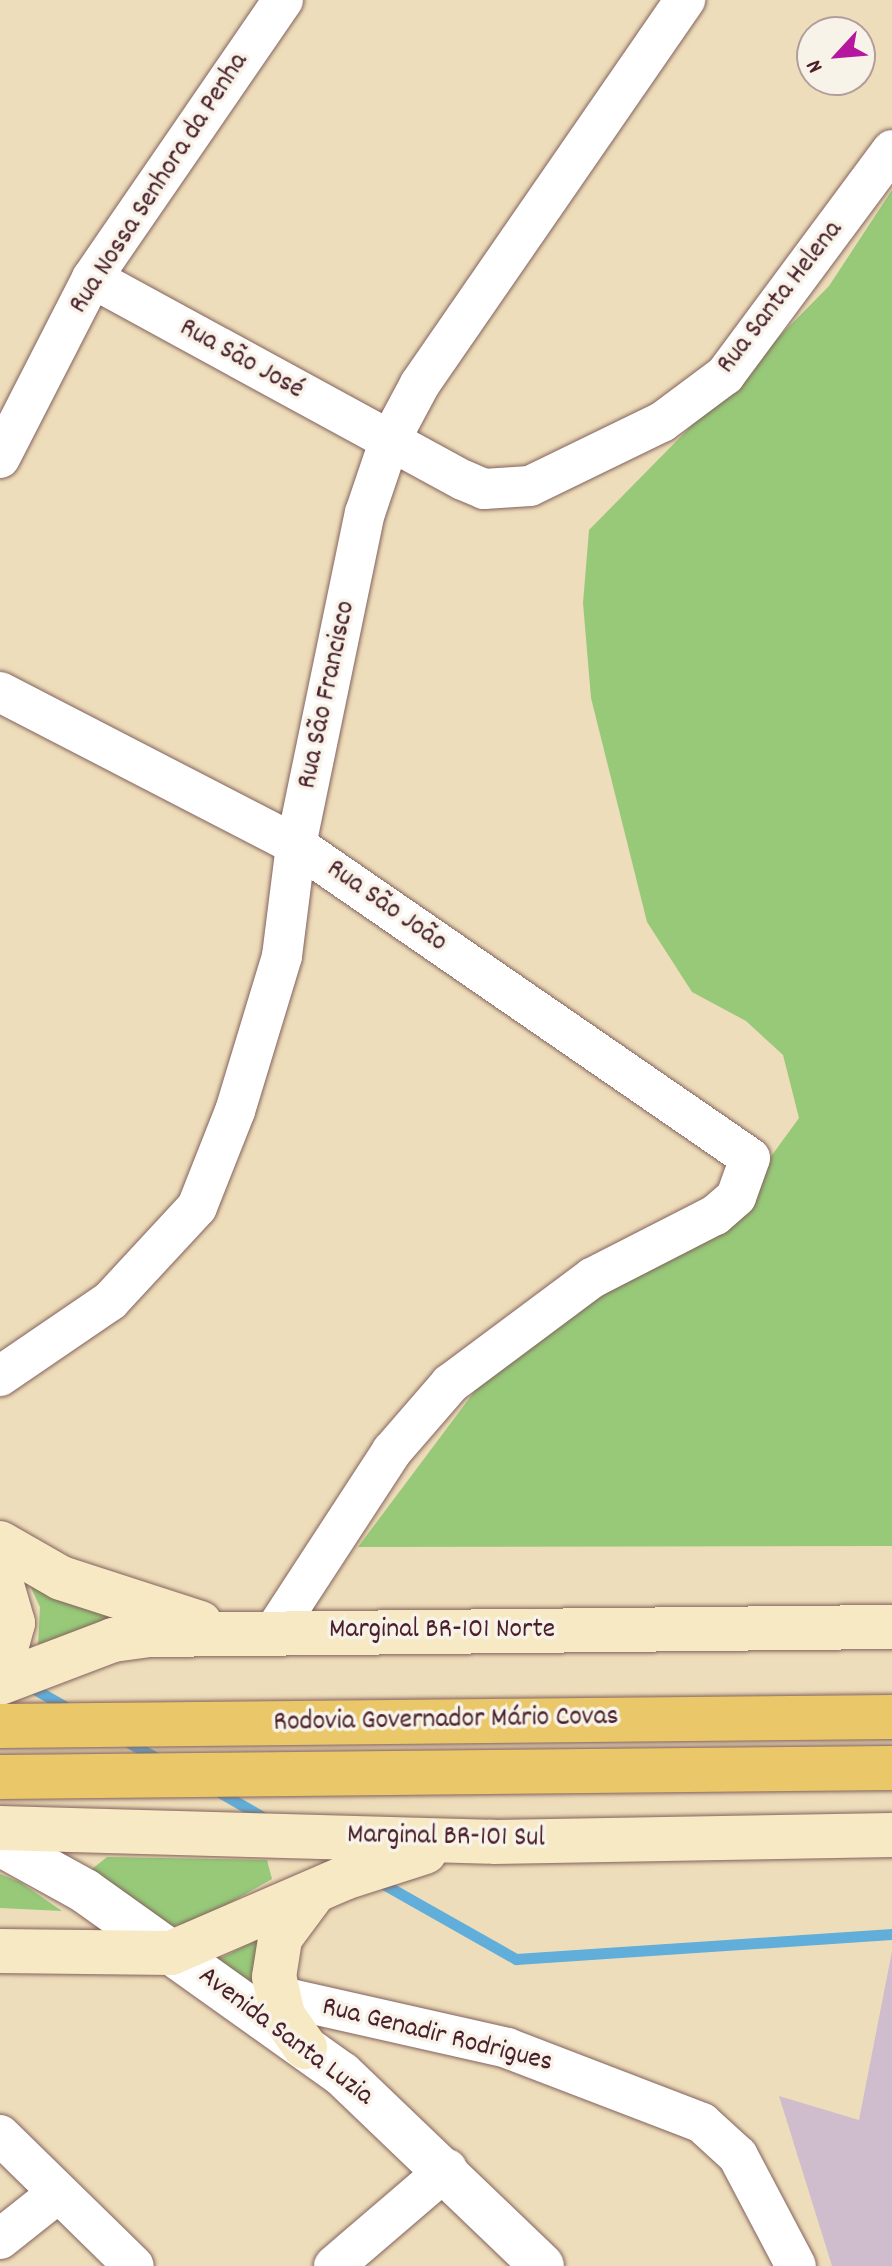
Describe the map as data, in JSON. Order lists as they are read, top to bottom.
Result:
{
  "streets": {
    "highway": ["Rodovia Governador Mário Covas"],
    "main road": ["Marginal BR-101 Norte", "Marginal BR-101 Sul"],
    "street": [
      "Rua Nossa Senhora da Penha",
      "Rua Santa Helena",
      "Rua São José",
      "Rua São Francisco",
      "Rua São João",
      "Rua Genadir Rodrigues",
      "Avenida Santa Luzia"
    ]
  },
  "crossings": [
    ["Rua Nossa Senhora da Penha", "Rua São José"],
    ["Rua Santa Helena", "Rua São José"],
    ["Rua Santa Helena", "Rua São Francisco"],
    ["Rua São José", "Rua São Francisco"],
    ["Rua São Francisco", "Rua São João"],
    ["Rua São João", "Marginal BR-101 Norte"]
  ],
  "north": "bottom left"
}
